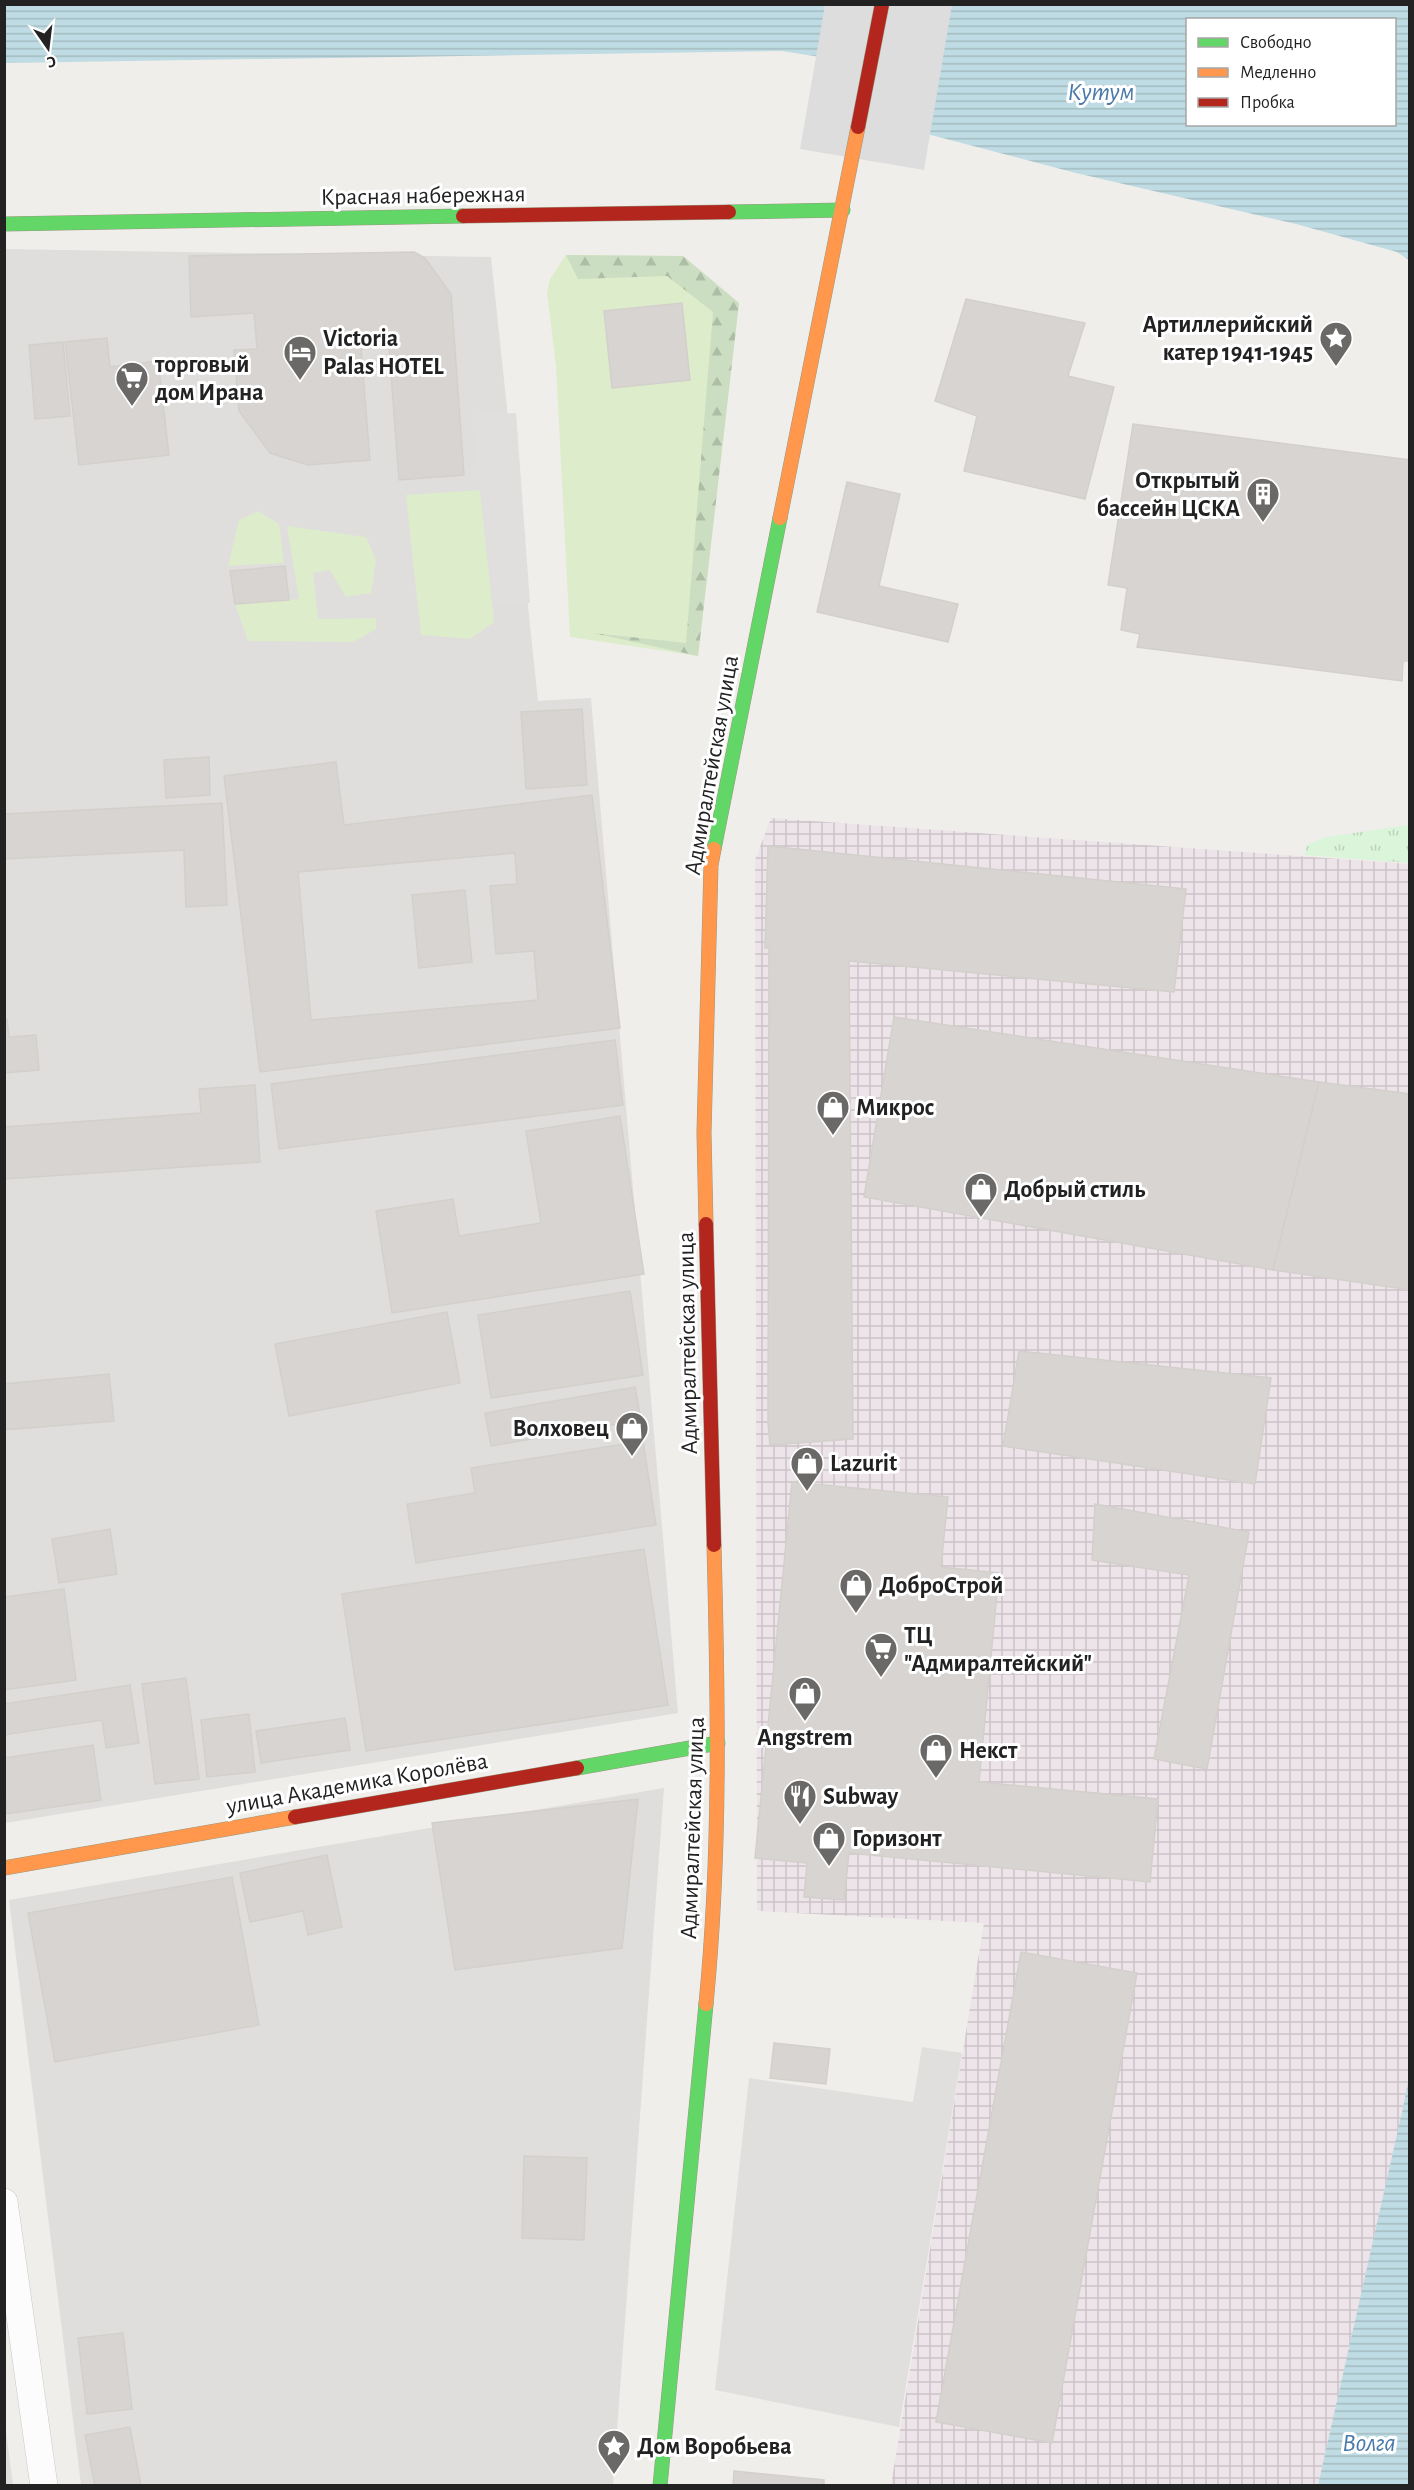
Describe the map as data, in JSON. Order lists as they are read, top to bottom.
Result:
{
  "streets": {
    "main road": ["Красная набережная", "Адмиралтейская улица", "улица Академика Королёва"]
  },
  "crossings": [
    ["Красная набережная", "Адмиралтейская улица"],
    ["Адмиралтейская улица", "улица Академика Королёва"]
  ],
  "water": ["Кутум", "Волга"],
  "places": {
    "place": ["Артиллерийский катер 1941-1945", "Дом Воробьева"],
    "hotel": ["Victoria Palas HOTEL"],
    "supermarket": ["торговый дом Ирана", "ТЦ \"Адмиралтейский\""],
    "building": ["Открытый бассейн ЦСКА"],
    "shop": [
      "Микрос",
      "Добрый стиль",
      "Волховец",
      "Lazurit",
      "ДоброСтрой",
      "Angstrem",
      "Некст",
      "Горизонт"
    ],
    "restaurant": ["Subway"]
  },
  "legend": ["Свободно", "Медленно", "Пробка"],
  "north": "bottom"
}
